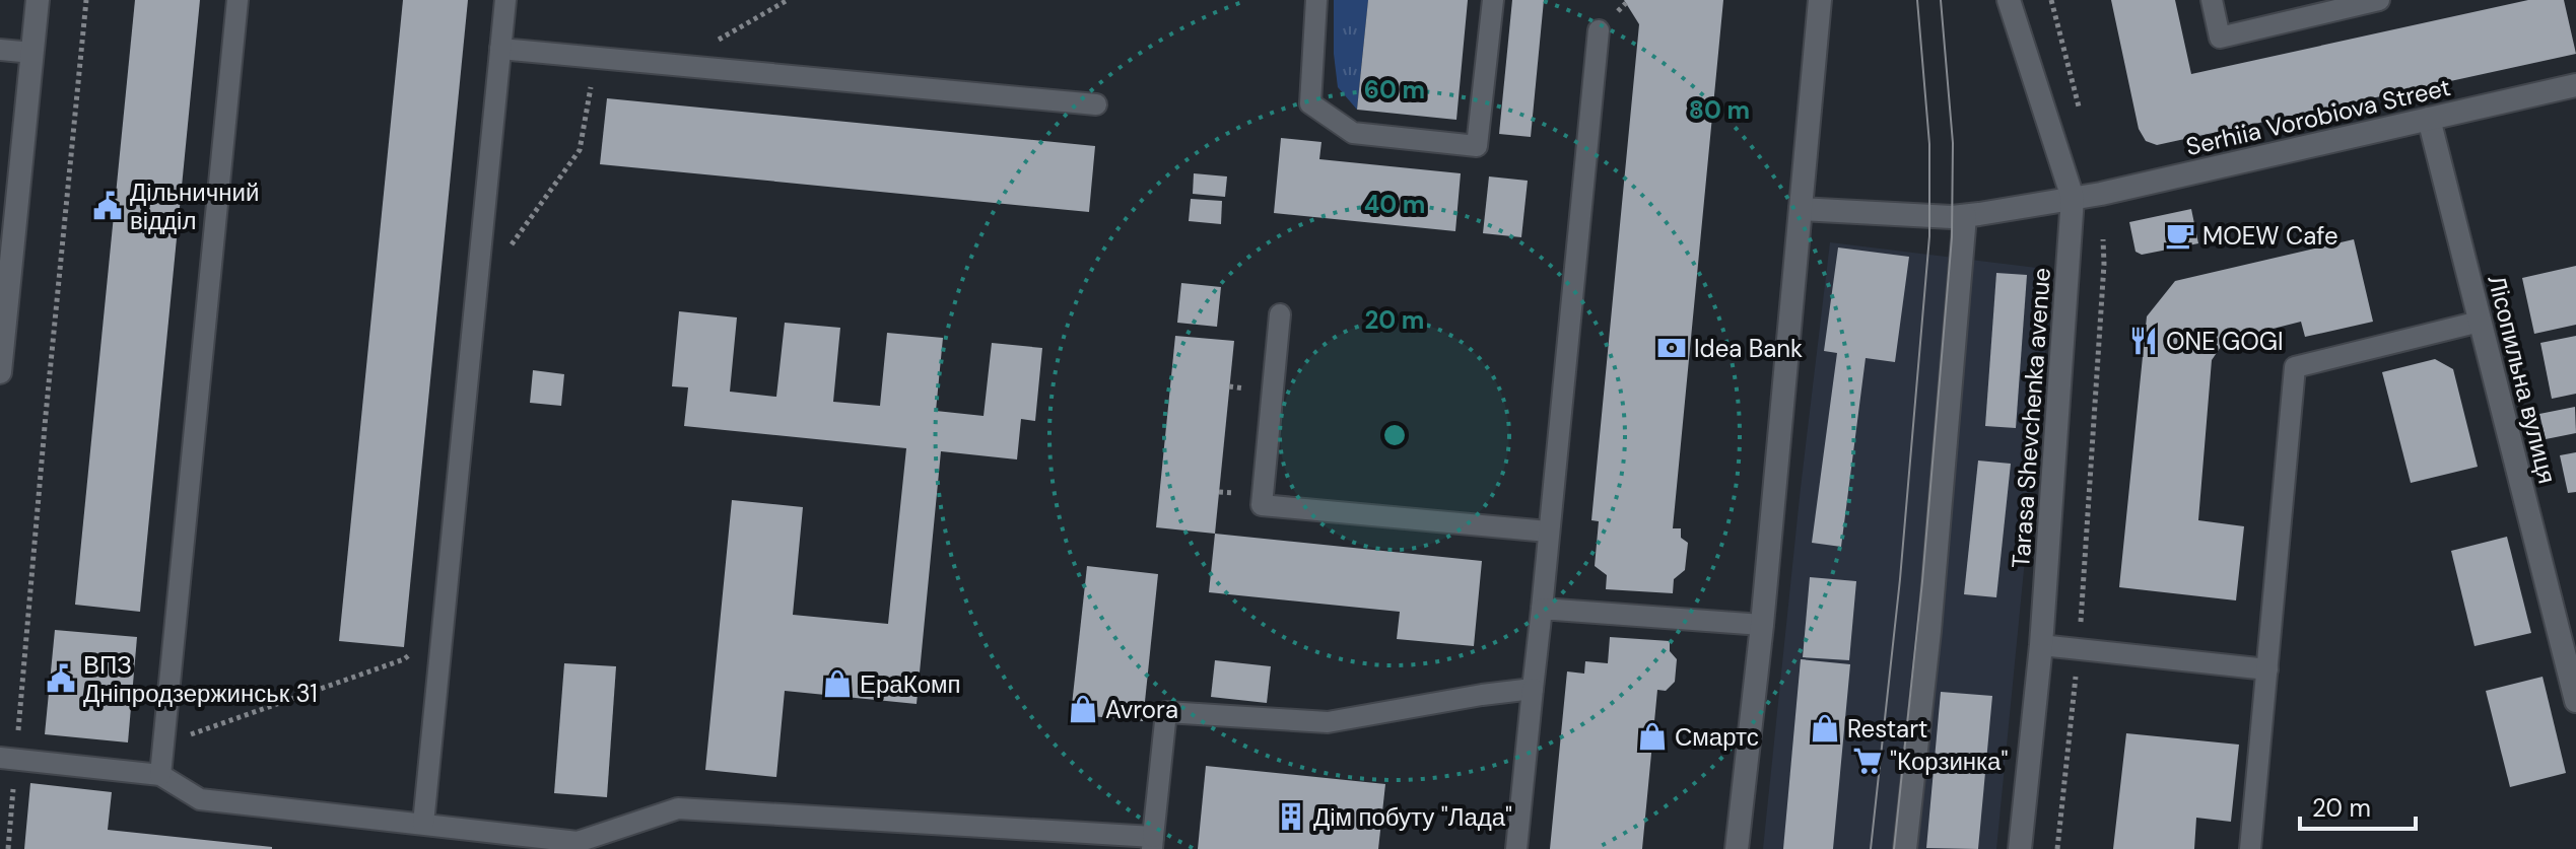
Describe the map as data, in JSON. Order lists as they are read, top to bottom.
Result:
{
  "streets": {
    "street": ["Serhiia Vorobiova Street", "Лісопильна вулиця", "Tarasa Shevchenka avenue"]
  },
  "crossings": [
    ["Serhiia Vorobiova Street", "Лісопильна вулиця"],
    ["Serhiia Vorobiova Street", "Tarasa Shevchenka avenue"]
  ],
  "places": {
    "public building": ["Дільничний відділ", "ВПЗ Дніпродзержинськ 31"],
    "cafe": ["MOEW Cafe"],
    "restaurant": ["ONE GOGI"],
    "bank": ["Idea Bank"],
    "shop": [
      "ЕраКомп",
      "Avrora",
      "Restart",
      "Смартс"
    ],
    "supermarket": ["\"Корзинка\""],
    "building": ["Дім побуту \"Лада\""]
  },
  "scale_bar": "20 m",
  "rings": [
    "60 m",
    "80 m",
    "40 m",
    "20 m"
  ]
}
